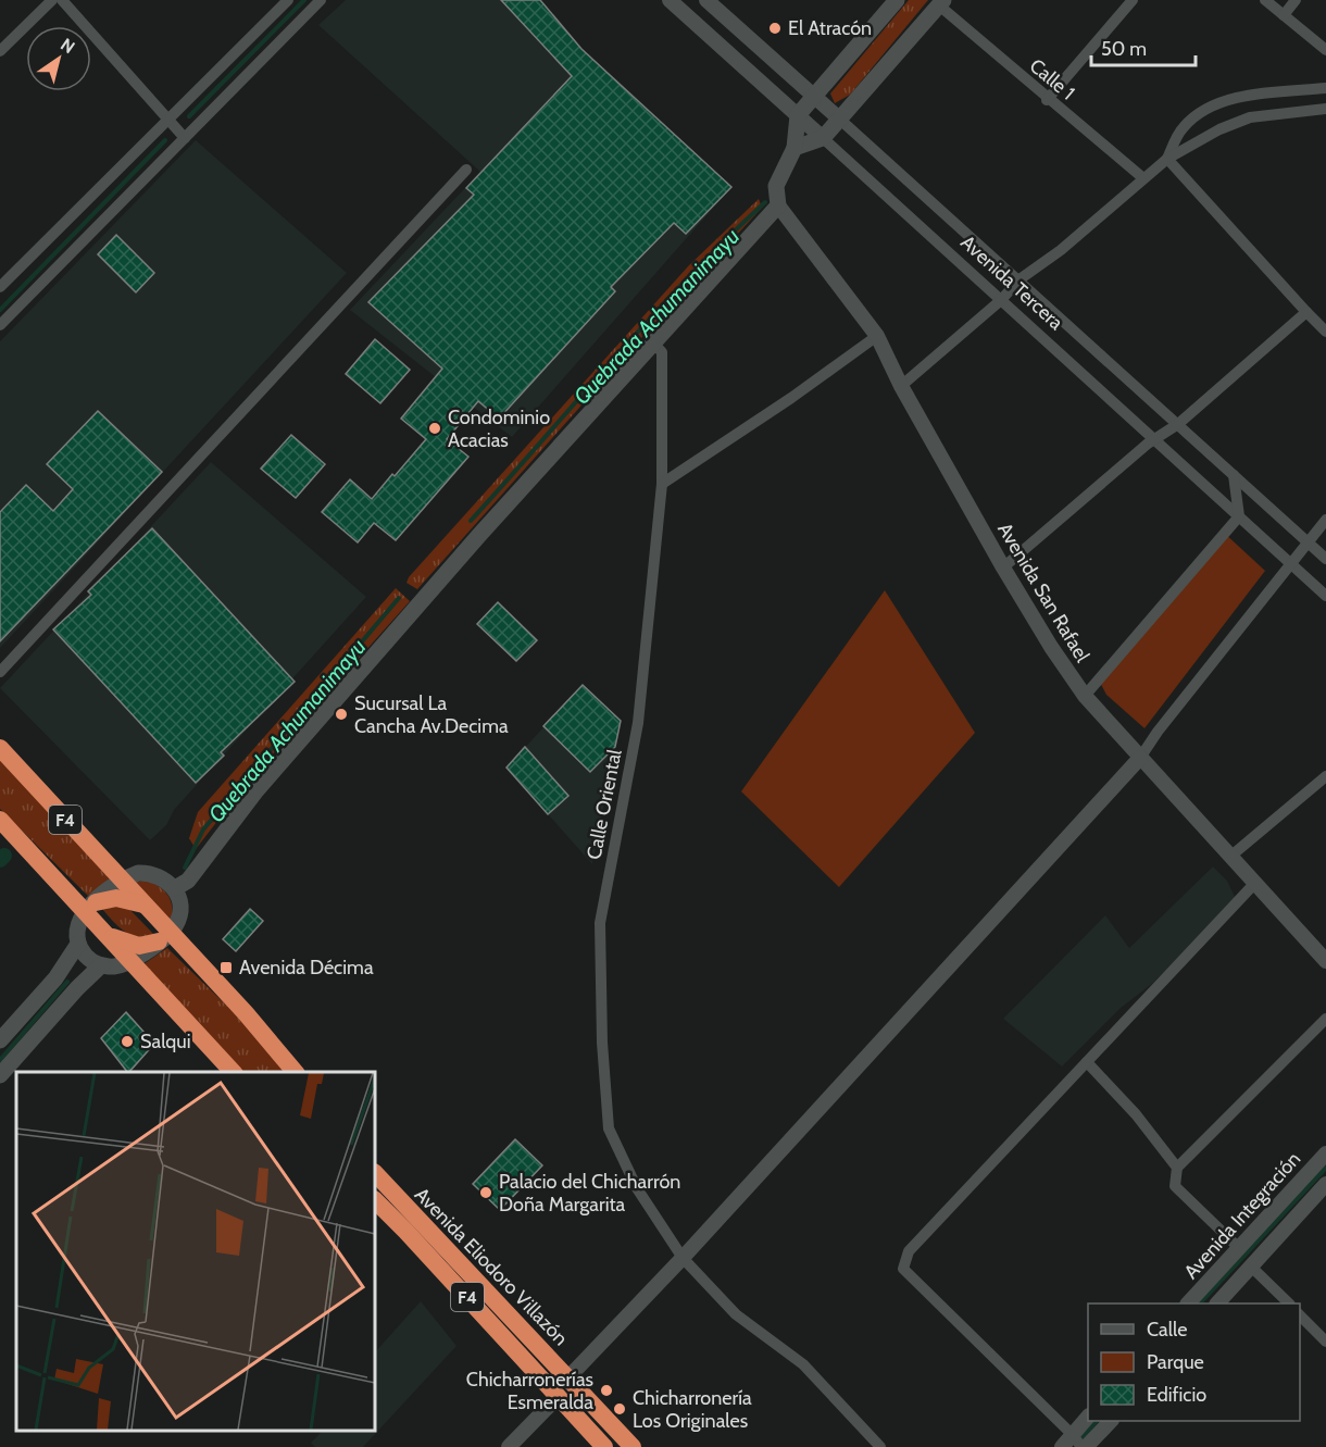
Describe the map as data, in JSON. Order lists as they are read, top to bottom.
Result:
{
  "streets": {
    "highway": ["F4", "Avenida Eliodoro Villazón"],
    "street": [
      "Calle 1",
      "Avenida Tercera",
      "Avenida San Rafael",
      "Calle Oriental",
      "Avenida Integración"
    ]
  },
  "water": ["Quebrada Achumanimayu"],
  "places": {
    "other": [
      "El Atracón",
      "Condominio Acacias",
      "Sucursal La Cancha Av.Decima",
      "Salqui",
      "Palacio del Chicharrón Doña Margarita",
      "Chicharronerías Esmeralda",
      "Chicharronería Los Originales"
    ],
    "transit": ["Avenida Décima"]
  },
  "legend": ["Calle", "Parque", "Edificio"],
  "scale_bar": "50 m",
  "north": "top right"
}
